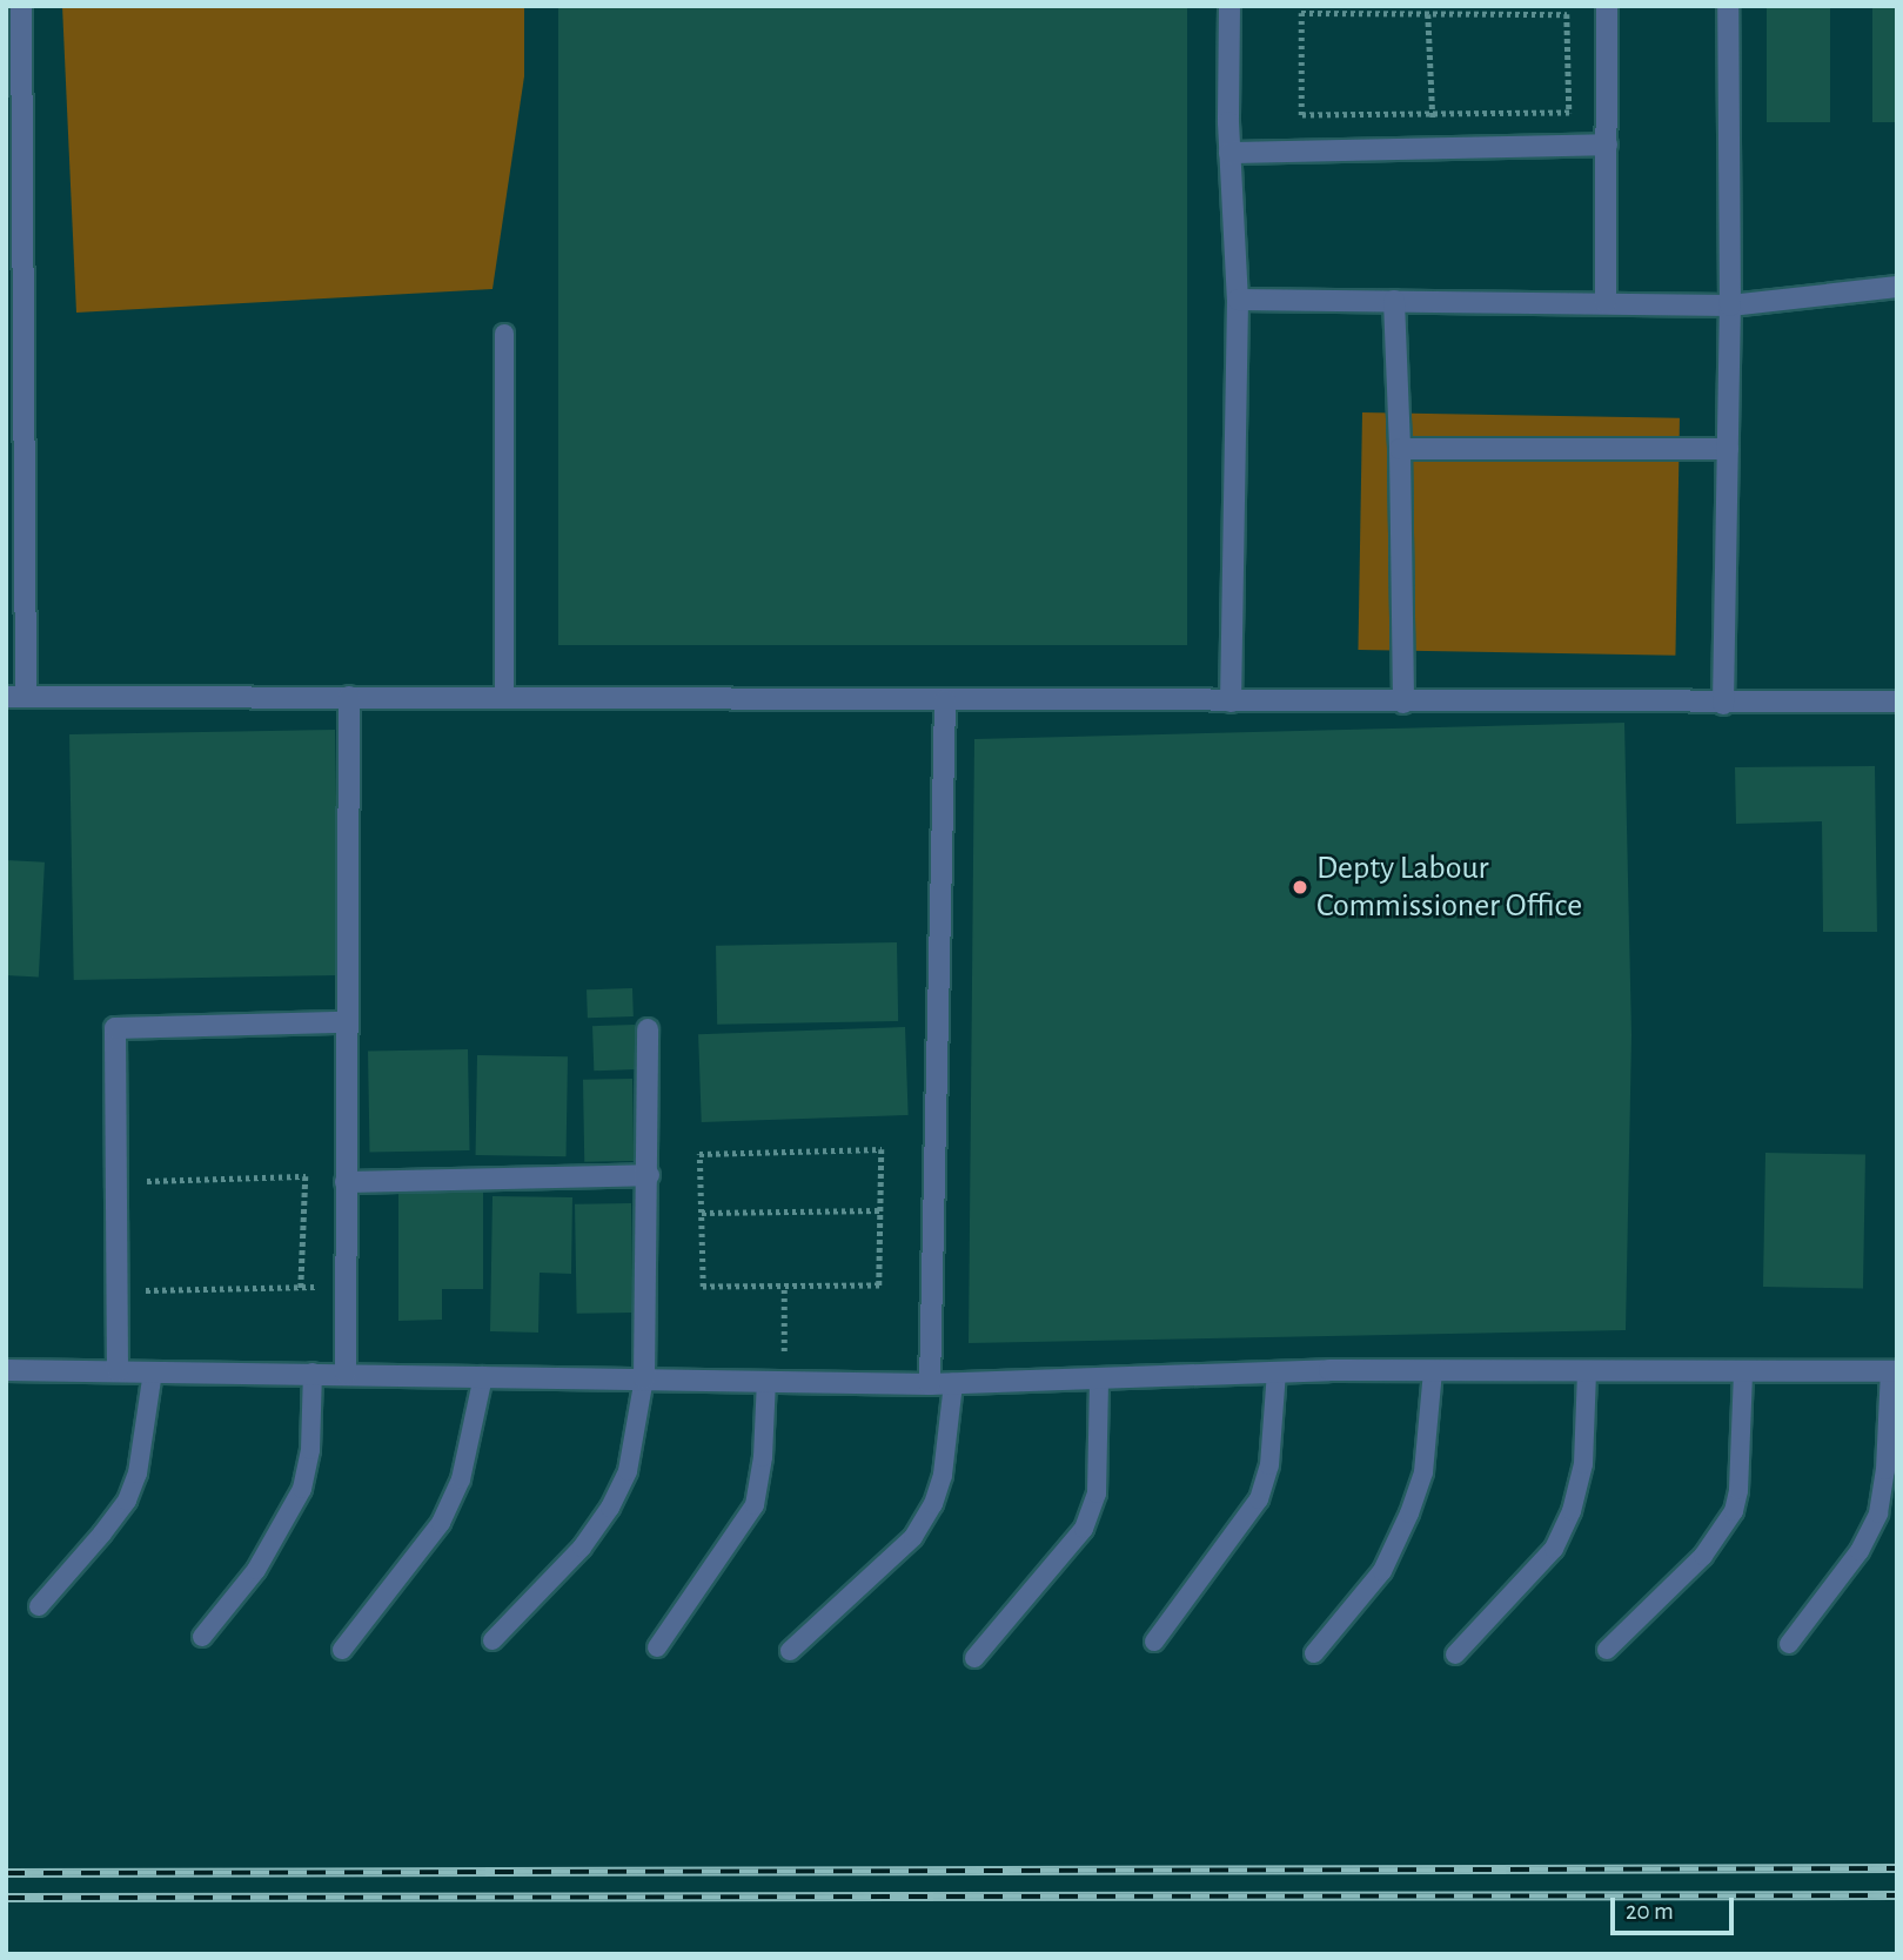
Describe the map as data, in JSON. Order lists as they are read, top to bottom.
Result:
{
  "places": ["Depty Labour Commissioner Office"],
  "scale_bar": "20 m"
}
